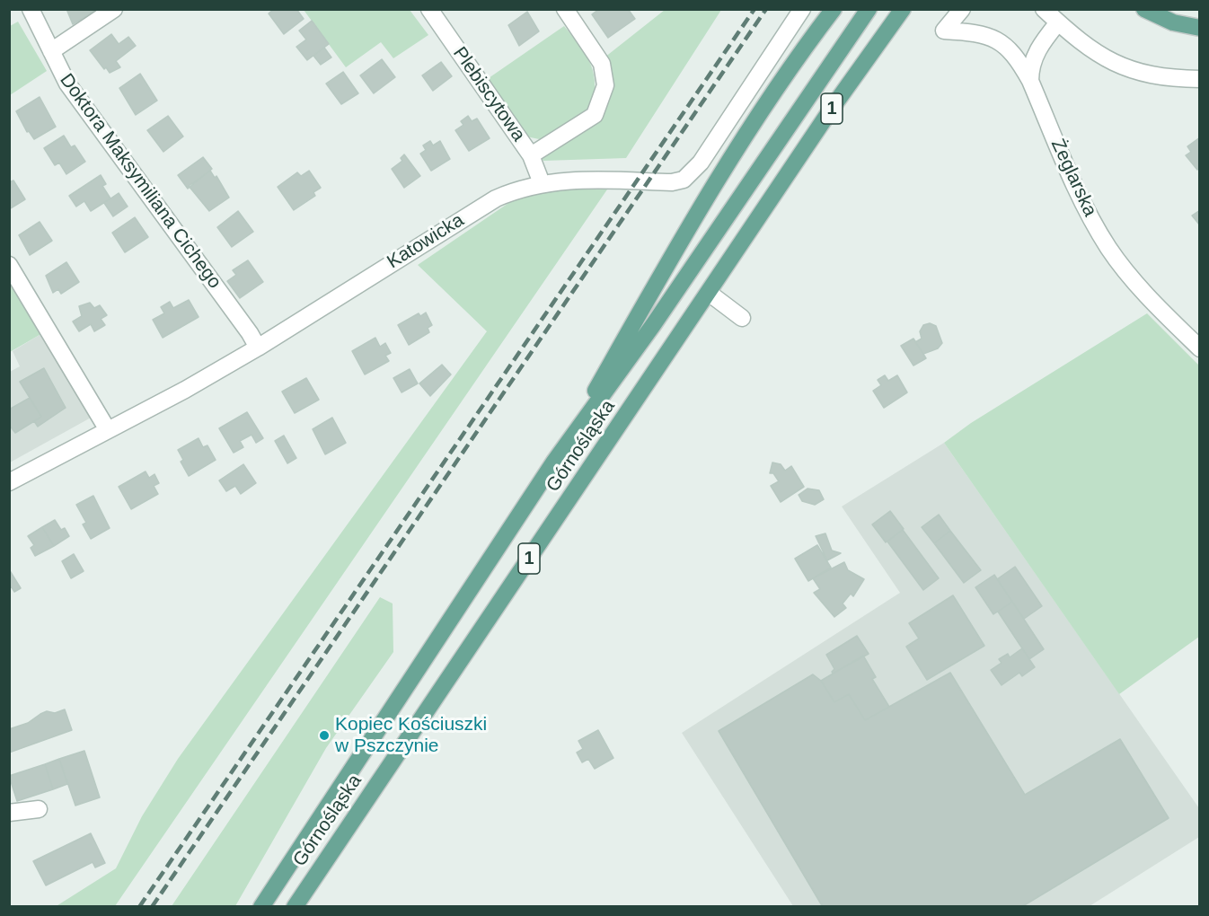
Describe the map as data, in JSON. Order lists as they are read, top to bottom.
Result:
{
  "streets": {
    "main road": ["1", "Górnośląska"],
    "street": [
      "Plebiscytowa",
      "Żeglarska",
      "Doktora Maksymiliana Cichego",
      "Katowicka"
    ]
  },
  "crossings": [
    ["Plebiscytowa", "Katowicka"],
    ["Doktora Maksymiliana Cichego", "Katowicka"]
  ],
  "places": ["Kopiec Kościuszki w Pszczynie"]
}
